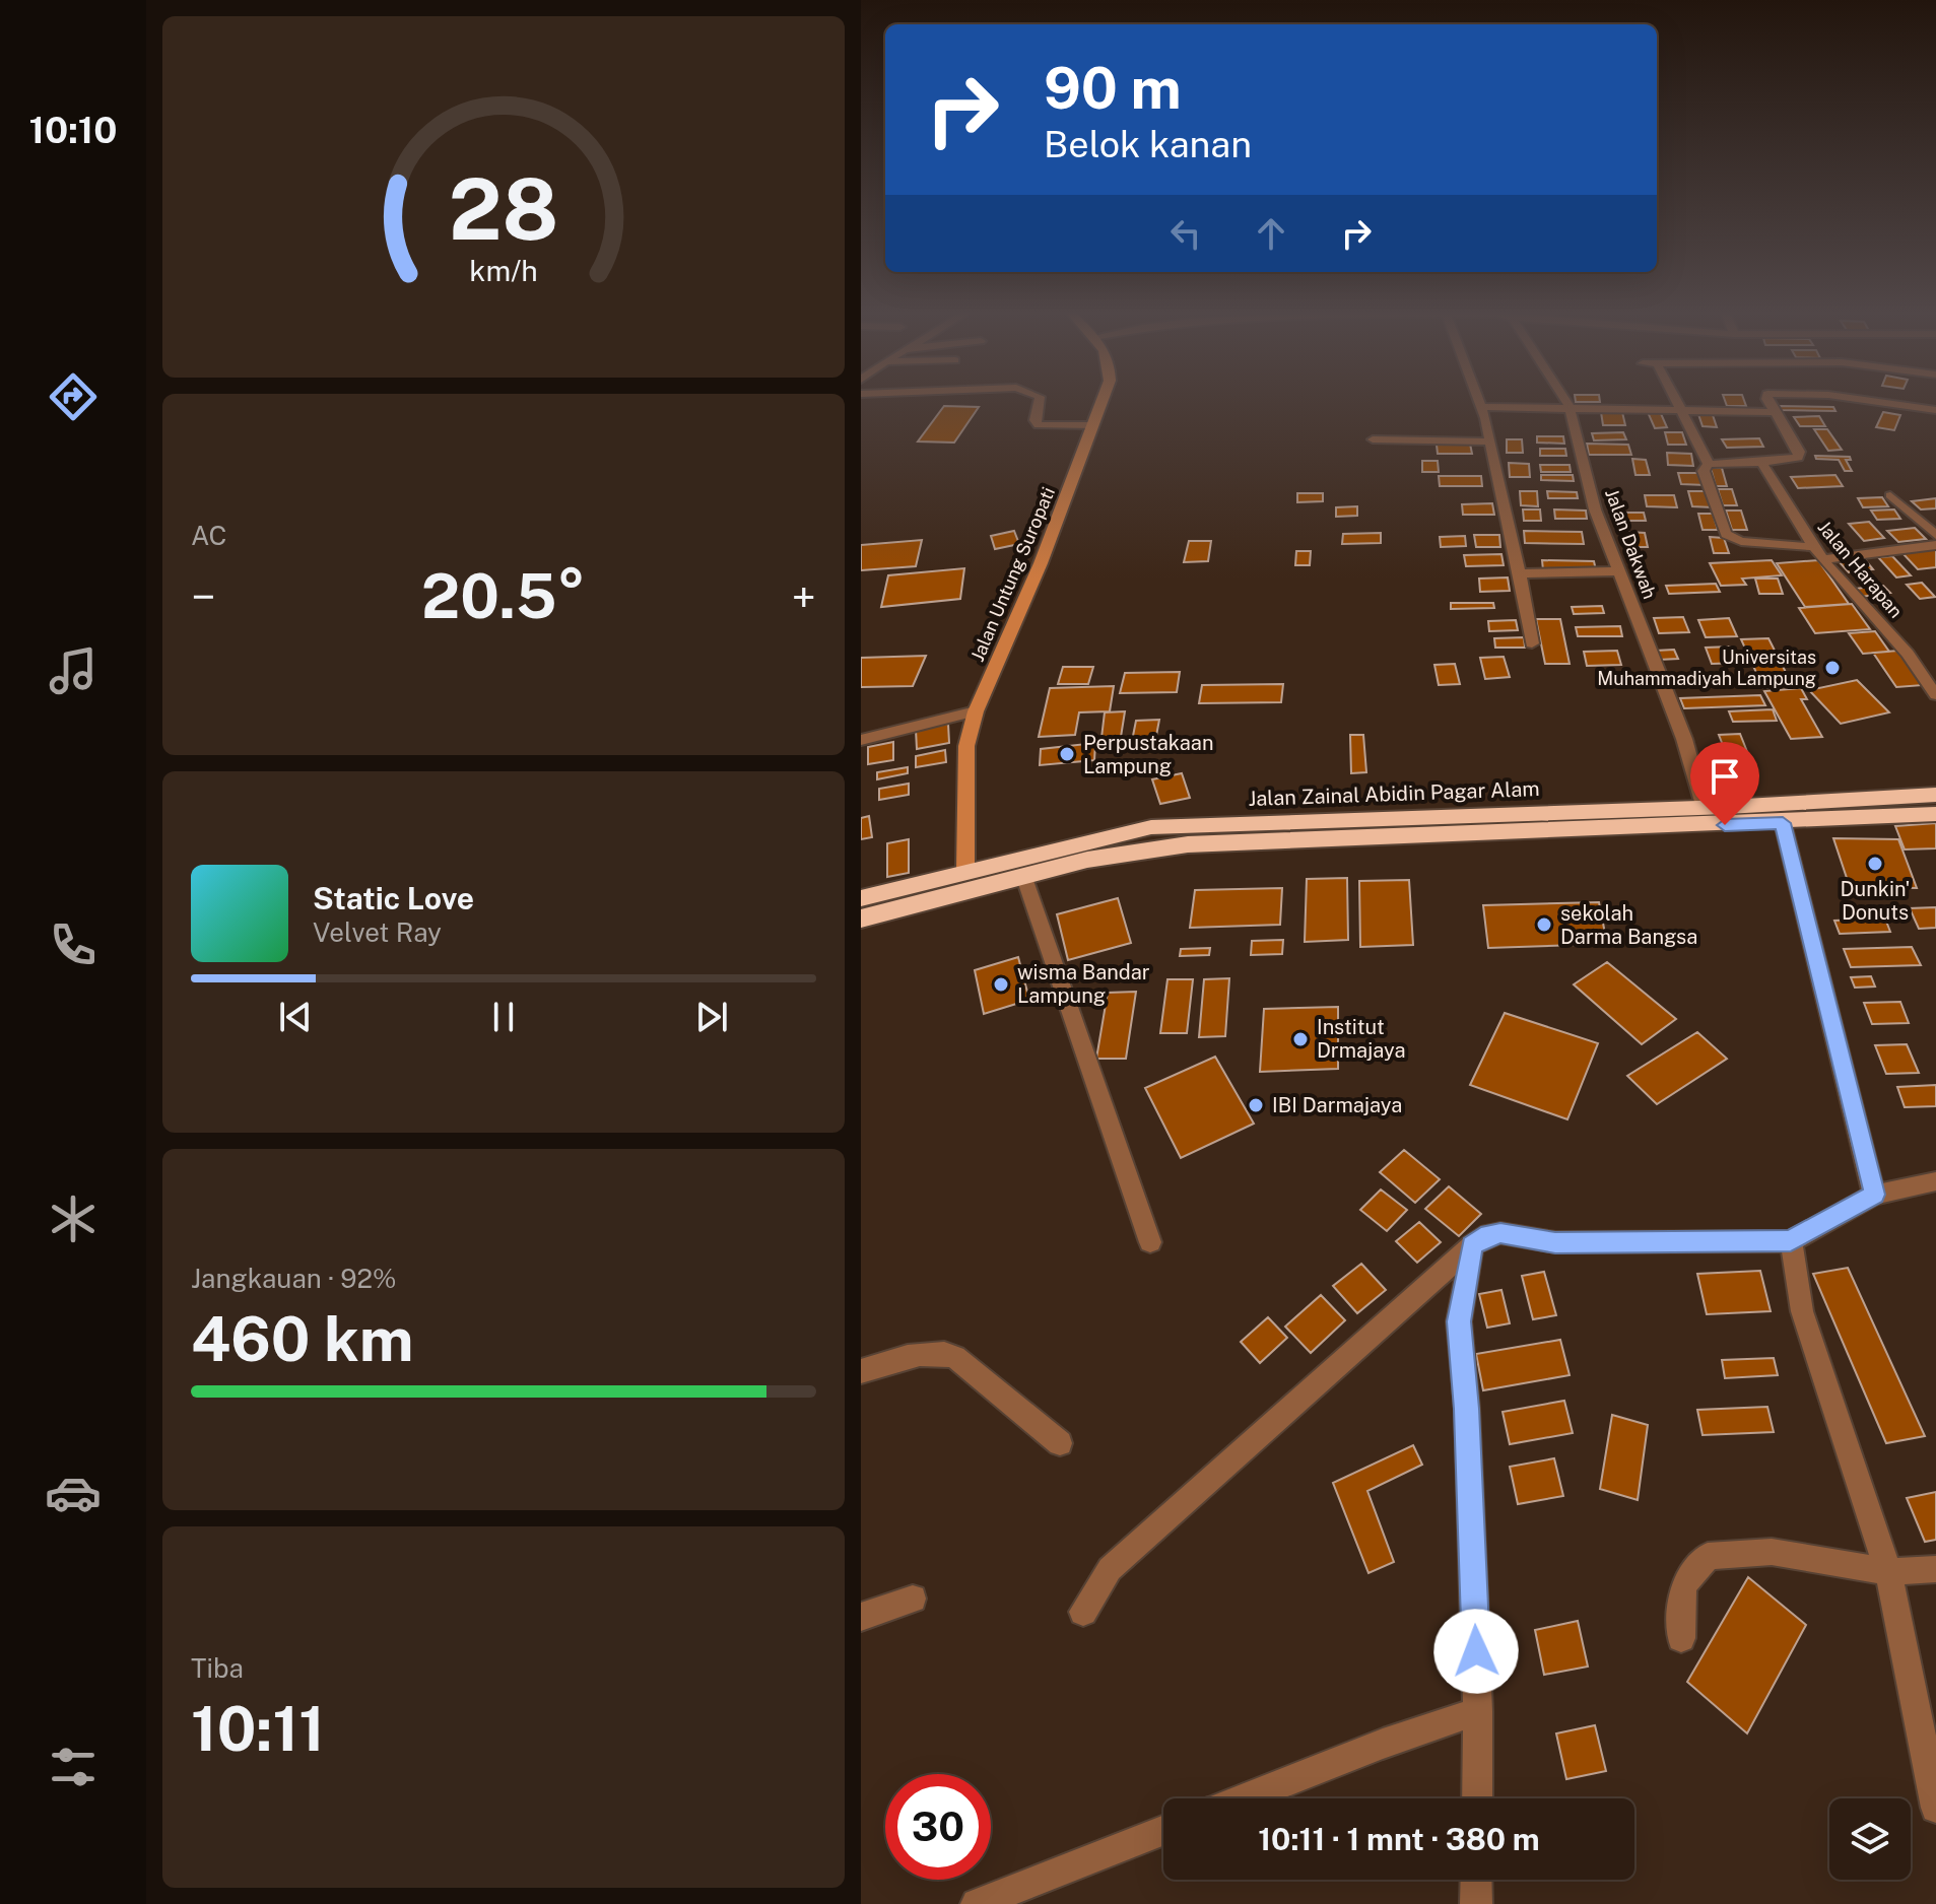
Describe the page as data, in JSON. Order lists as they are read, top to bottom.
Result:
{
  "streets": {
    "highway": ["Jalan Zainal Abidin Pagar Alam"],
    "main road": ["Jalan Untung Suropati"],
    "street": ["Jalan Dakwah", "Jalan Harapan"]
  },
  "crossings": [
    ["Jalan Dakwah", "Jalan Zainal Abidin Pagar Alam"],
    ["Jalan Untung Suropati", "Jalan Zainal Abidin Pagar Alam"]
  ],
  "places": [
    "Universitas Muhammadiyah Lampung",
    "Perpustakaan Lampung",
    "Dunkin' Donuts",
    "sekolah Darma Bangsa",
    "wisma Bandar Lampung",
    "Institut Drmajaya",
    "IBI Darmajaya"
  ],
  "page": {
    "tabs": "10:10",
    "turn": ["90 m", "Belok kanan"],
    "tile": [
      "AC",
      ["Jangkauan · 92%", "460 km"],
      ["Tiba", "10:11"]
    ],
    "heat": ["−", "20.5°", "+"],
    "song": ["Static Love", "Velvet Ray"],
    "limit": "30",
    "trip": "10:11 · 1 mnt · 380 m",
    "gauge": ["28", "km/h"]
  }
}
